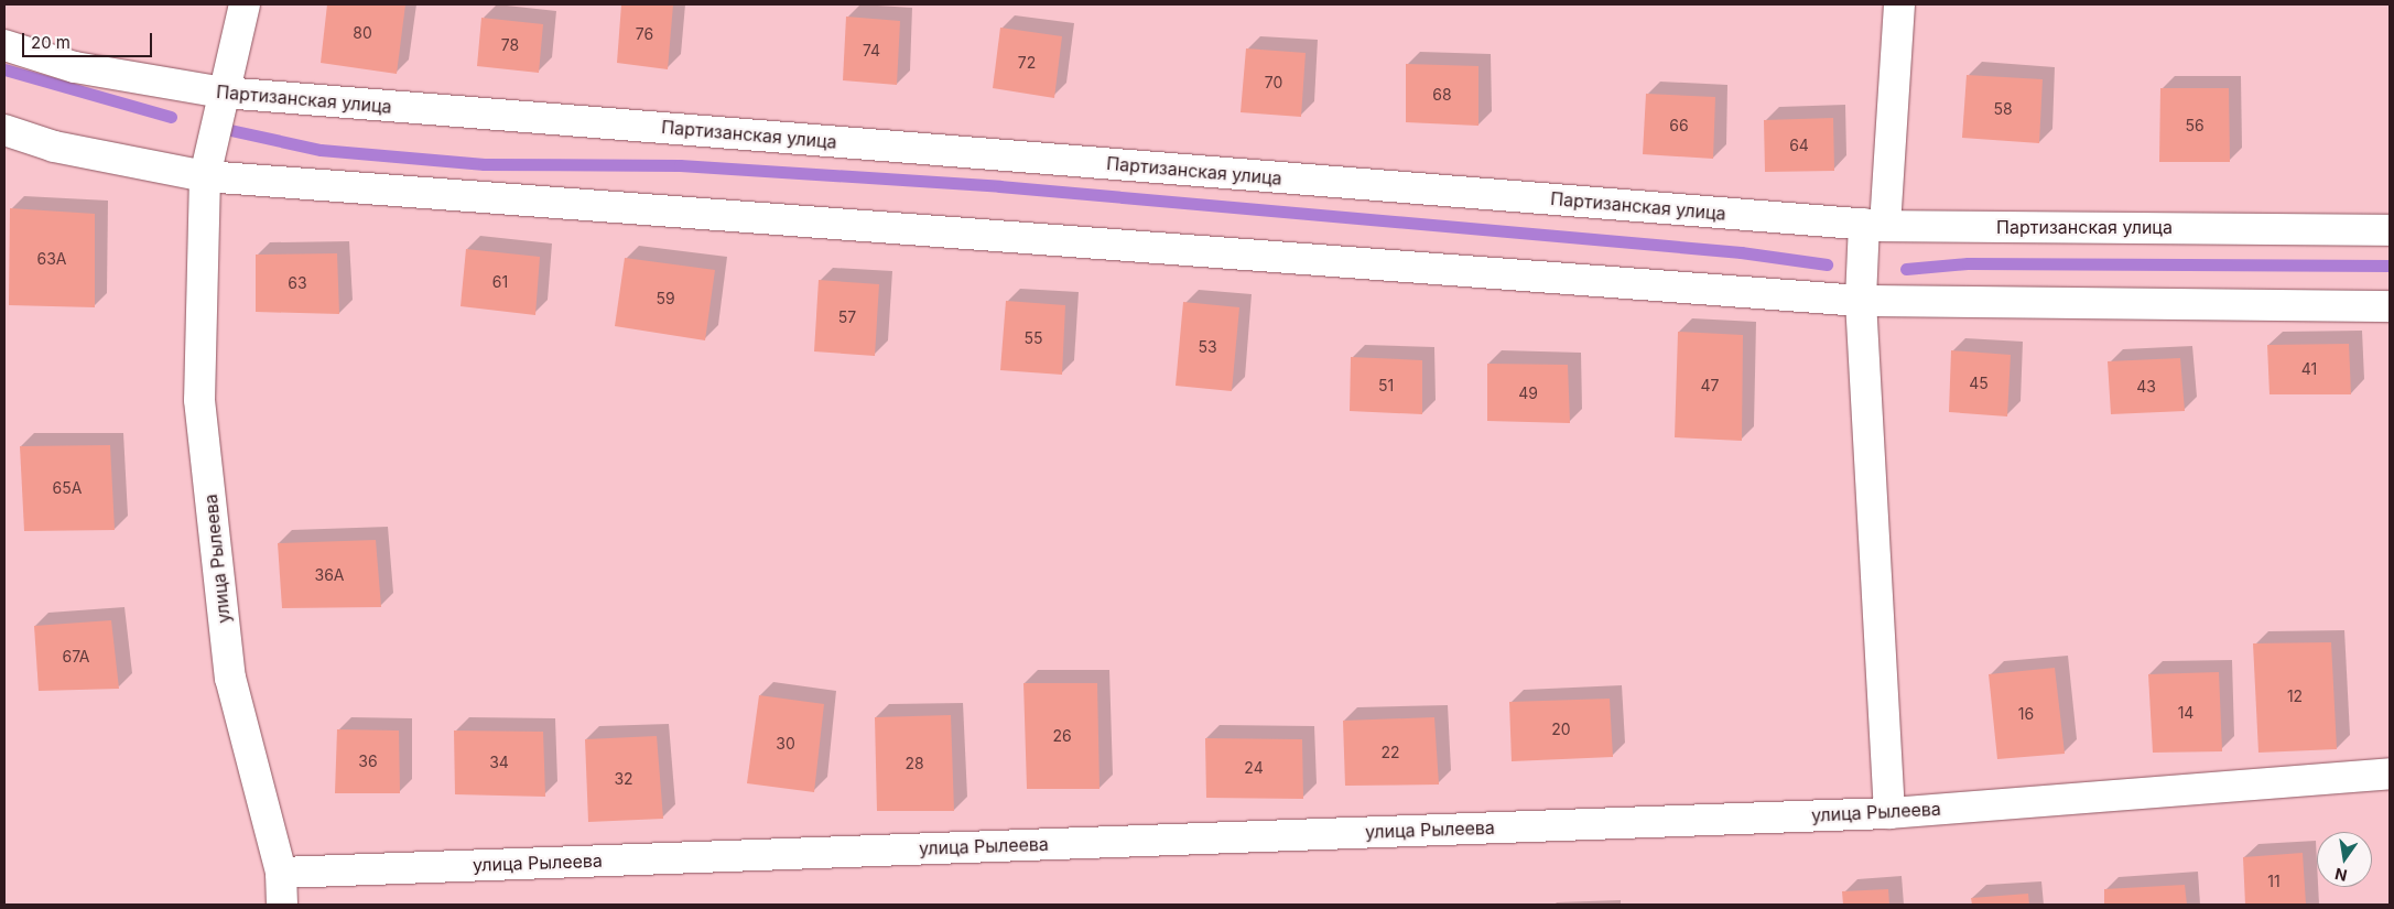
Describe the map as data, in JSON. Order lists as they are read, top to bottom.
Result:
{
  "streets": {
    "street": ["Партизанская улица", "улица Рылеева"]
  },
  "crossings": [
    ["Партизанская улица", "улица Рылеева"]
  ],
  "house_numbers": [
    "80",
    "76",
    "78",
    "74",
    "72",
    "70",
    "68",
    "58",
    "66",
    "56",
    "64",
    "63А",
    "61",
    "63",
    "59",
    "57",
    "55",
    "53",
    "41",
    "45",
    "51",
    "47",
    "43",
    "49",
    "65А",
    "36А",
    "67А",
    "12",
    "14",
    "16",
    "20",
    "26",
    "30",
    "22",
    "36",
    "34",
    "28",
    "24",
    "32",
    "11"
  ],
  "scale_bar": "20 m",
  "north": "bottom"
}
